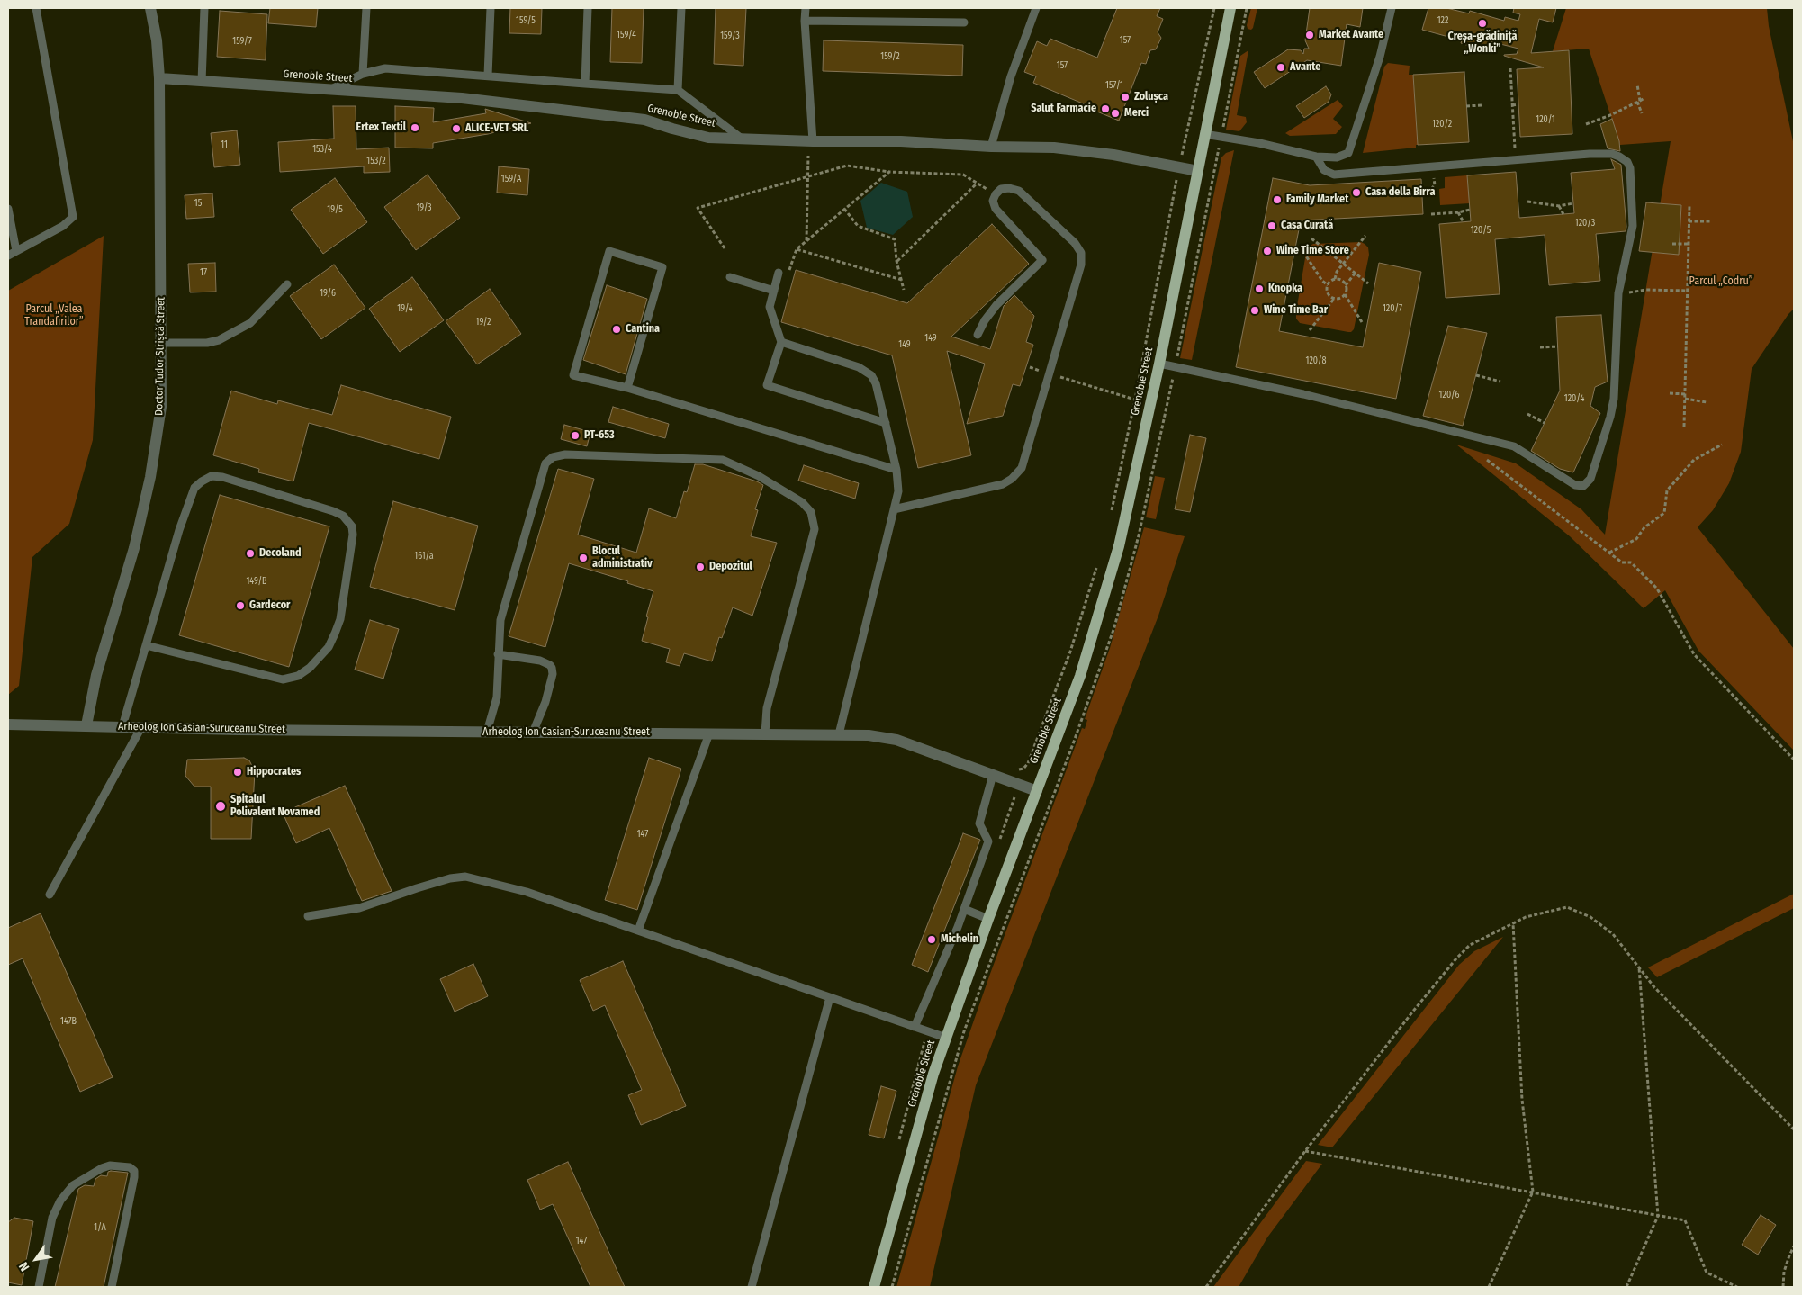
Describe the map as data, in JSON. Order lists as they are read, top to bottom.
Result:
{
  "streets": {
    "main road": ["Grenoble Street"],
    "street": ["Doctor Tudor Strișcă Street", "Arheolog Ion Casian-Suruceanu Street"]
  },
  "crossings": [
    ["Grenoble Street", "Doctor Tudor Strișcă Street"],
    ["Grenoble Street", "Arheolog Ion Casian-Suruceanu Street"],
    ["Doctor Tudor Strișcă Street", "Arheolog Ion Casian-Suruceanu Street"]
  ],
  "parks": ["Parcul „Codru”", "Parcul „Valea Trandafirilor”"],
  "places": [
    "Creșa-grădiniță „Wonki”",
    "Market Avante",
    "Avante",
    "Zolușca",
    "Salut Farmacie",
    "Merci",
    "Ertex Textil",
    "ALICE-VET SRL",
    "Casa della Birra",
    "Family Market",
    "Casa Curată",
    "Wine Time Store",
    "Knopka",
    "Wine Time Bar",
    "Cantina",
    "PT-653",
    "Decoland",
    "Blocul administrativ",
    "Depozitul",
    "Gardecor",
    "Hippocrates",
    "Spitalul Polivalent Novamed",
    "Michelin"
  ],
  "house_numbers": [
    "159/5",
    "122",
    "159/4",
    "159/3",
    "157",
    "159/7",
    "159/2",
    "157",
    "157/1",
    "120/1",
    "120/2",
    "11",
    "153/4",
    "153/2",
    "159/A",
    "15",
    "19/3",
    "19/5",
    "120/3",
    "120/5",
    "17",
    "19/6",
    "19/4",
    "120/7",
    "19/2",
    "149",
    "149",
    "120/8",
    "120/6",
    "120/4",
    "161/a",
    "149/B",
    "147",
    "147B",
    "1/A",
    "147"
  ],
  "north": "bottom left"
}
